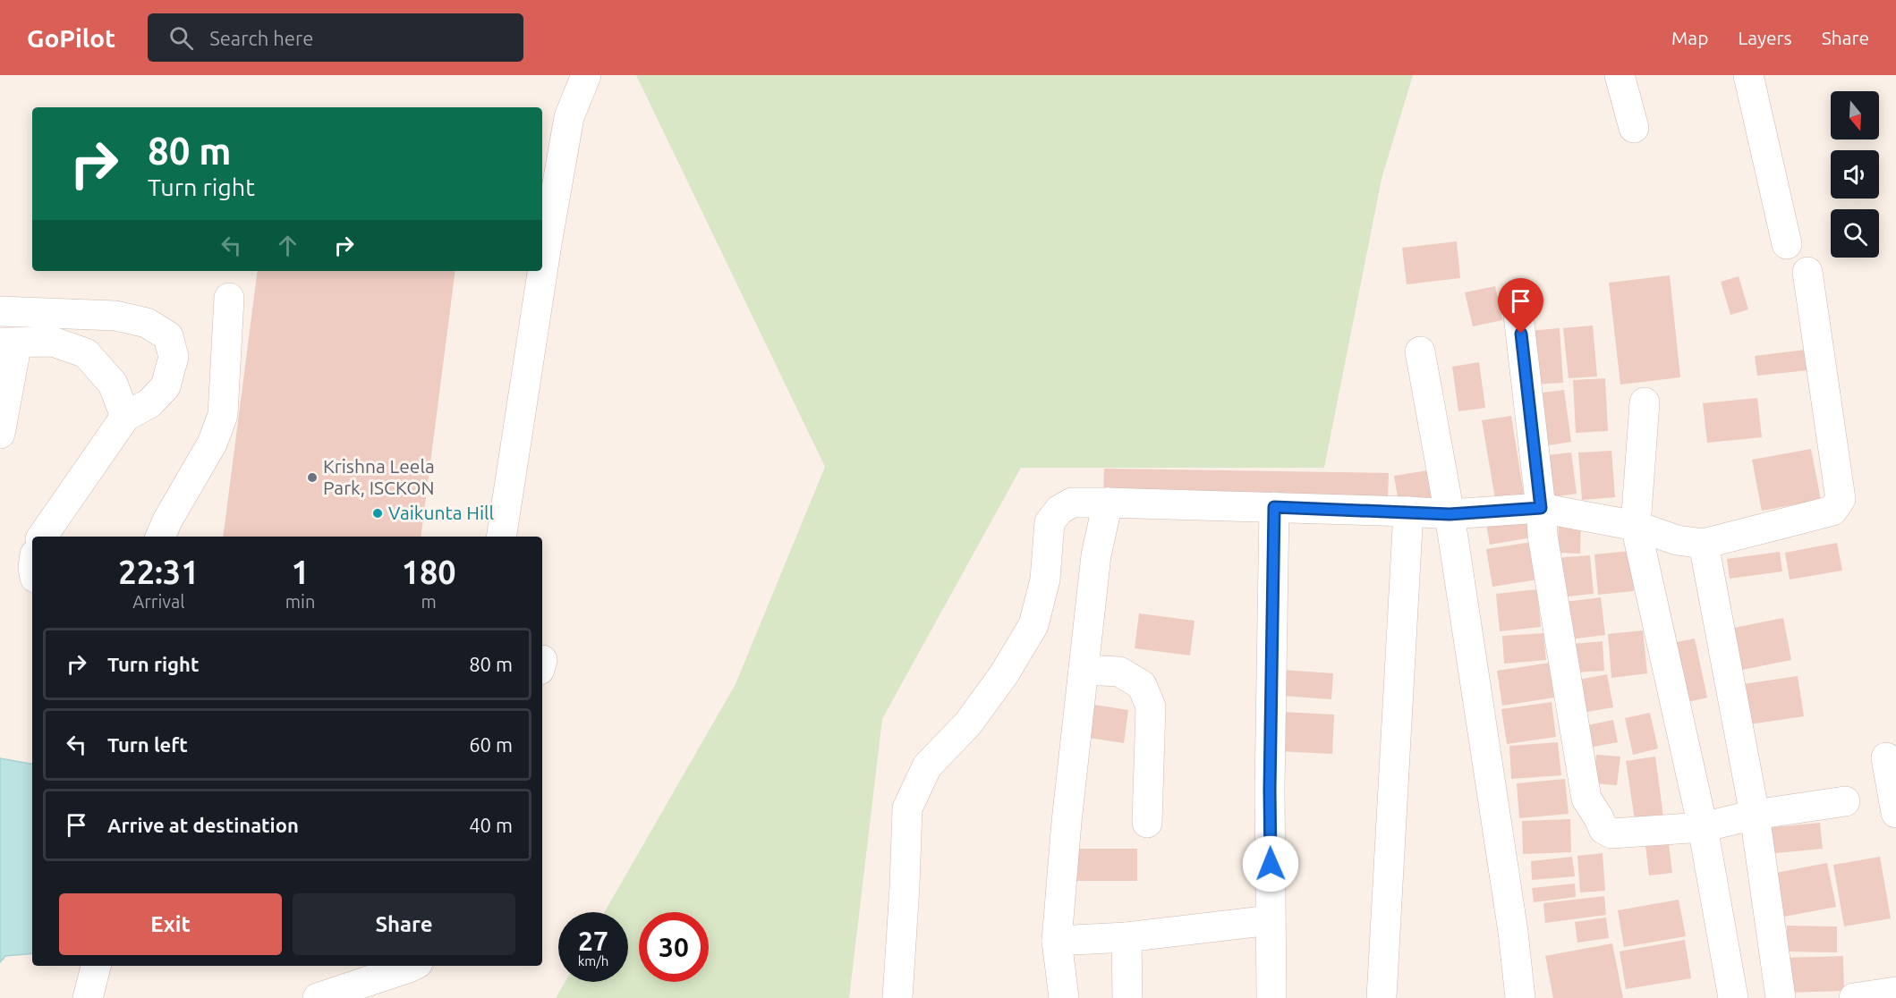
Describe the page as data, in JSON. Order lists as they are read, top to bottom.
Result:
{
  "places": ["Krishna Leela Park, ISCKON", "Vaikunta Hill"],
  "north": "bottom",
  "page": {
    "header": "GoPilot",
    "search": "Search here",
    "nav": ["Map", "Layers", "Share"],
    "turn": ["80 m", "Turn right"],
    "eta": [
      "22:31",
      "Arrival",
      "1",
      "min",
      "180",
      "m"
    ],
    "list": [
      {
        "name": "Turn right",
        "value": "80 m"
      },
      {
        "name": "Turn left",
        "value": "60 m"
      },
      {
        "name": "Arrive at destination",
        "value": "40 m"
      }
    ],
    "buttons": ["Exit", "Share"],
    "speed": "27 km/h",
    "limit": "30"
  }
}
